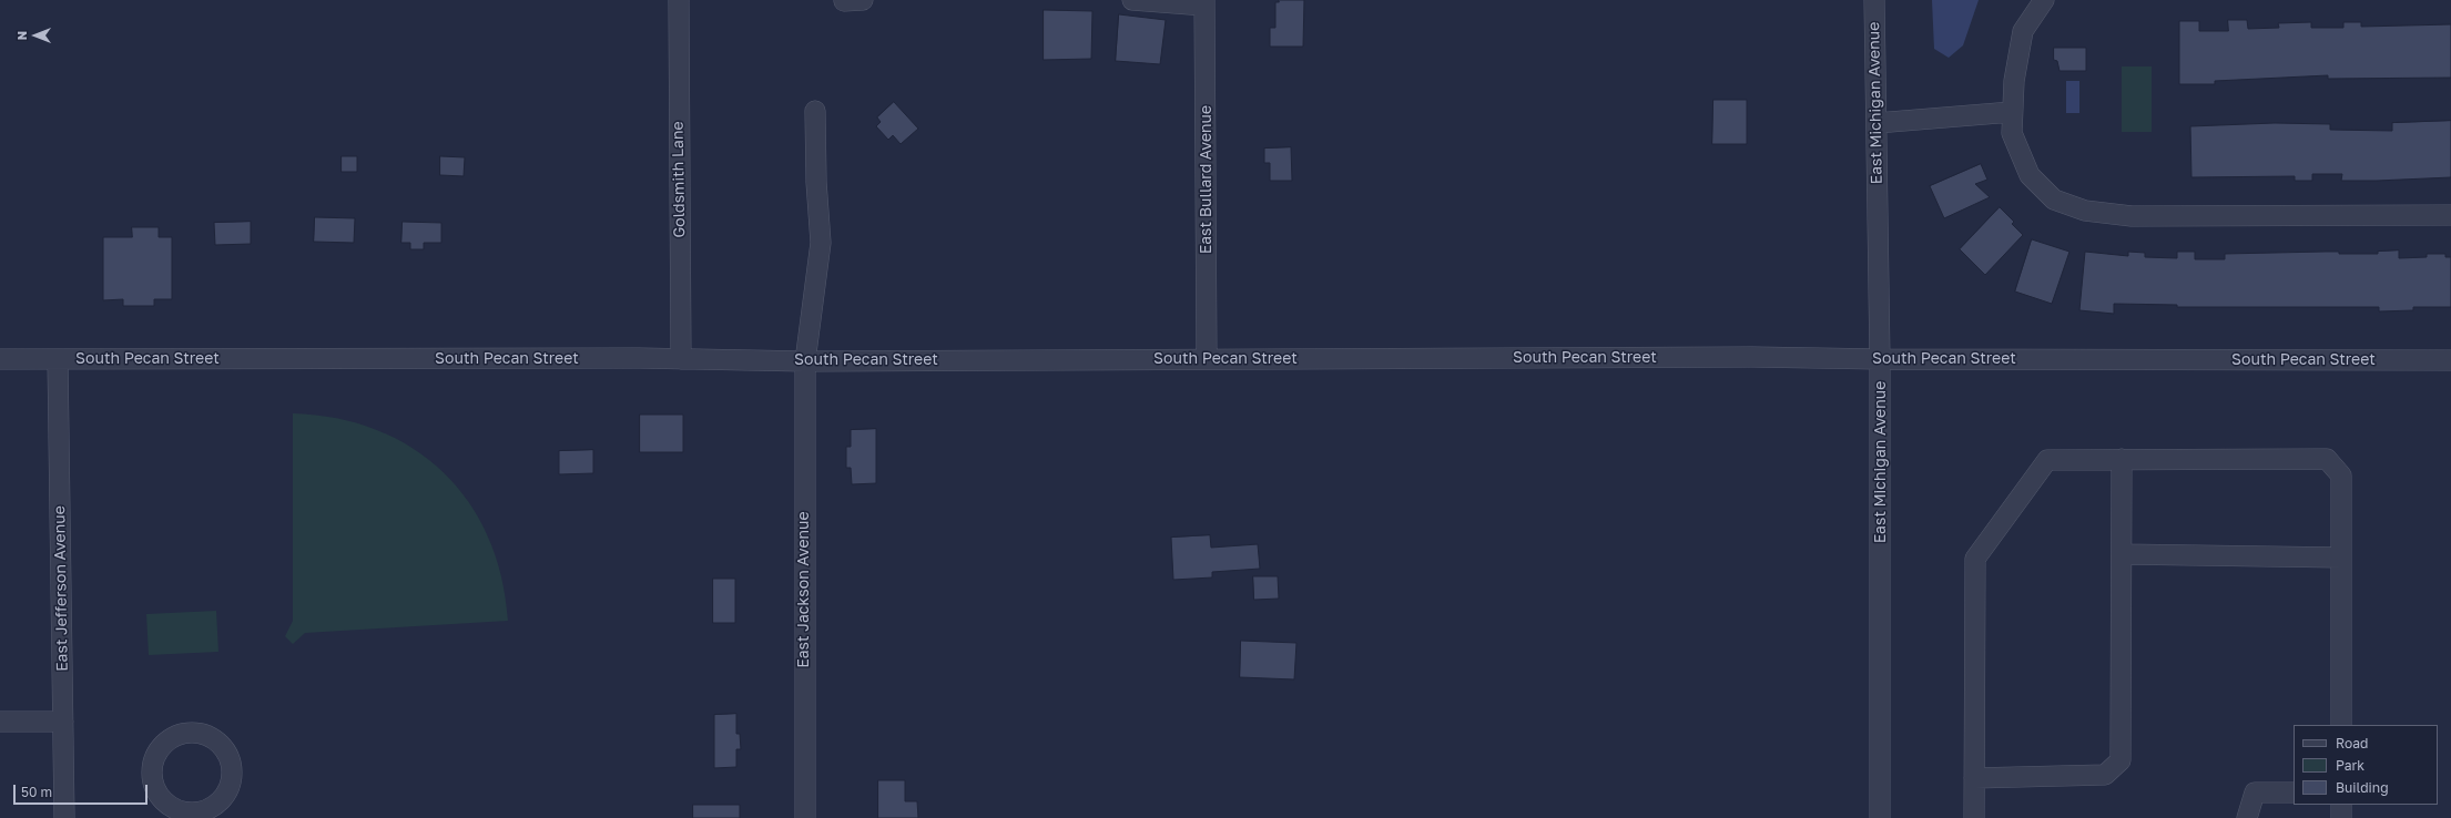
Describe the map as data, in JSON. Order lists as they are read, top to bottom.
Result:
{
  "streets": {
    "street": [
      "East Michigan Avenue",
      "Goldsmith Lane",
      "East Bullard Avenue",
      "South Pecan Street",
      "East Jefferson Avenue",
      "East Jackson Avenue"
    ]
  },
  "crossings": [
    ["East Michigan Avenue", "South Pecan Street"],
    ["Goldsmith Lane", "South Pecan Street"],
    ["East Bullard Avenue", "South Pecan Street"],
    ["South Pecan Street", "East Jefferson Avenue"],
    ["South Pecan Street", "East Jackson Avenue"]
  ],
  "legend": ["Road", "Park", "Building"],
  "scale_bar": "50 m",
  "north": "left"
}
